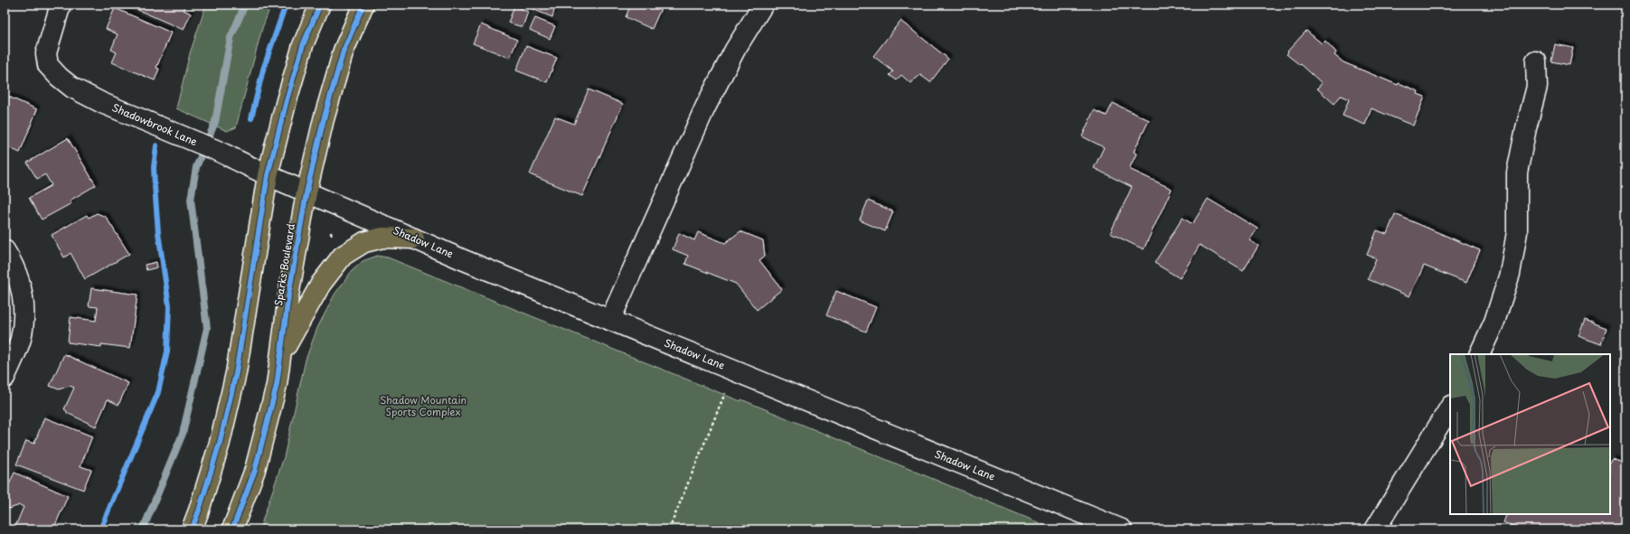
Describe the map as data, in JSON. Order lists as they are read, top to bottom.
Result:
{
  "streets": {
    "main road": ["Sparks Boulevard"],
    "street": ["Shadowbrook Lane", "Shadow Lane"]
  },
  "crossings": [
    ["Shadowbrook Lane", "Shadow Lane"],
    ["Shadow Lane", "Sparks Boulevard"]
  ],
  "parks": ["Shadow Mountain Sports Complex"]
}
